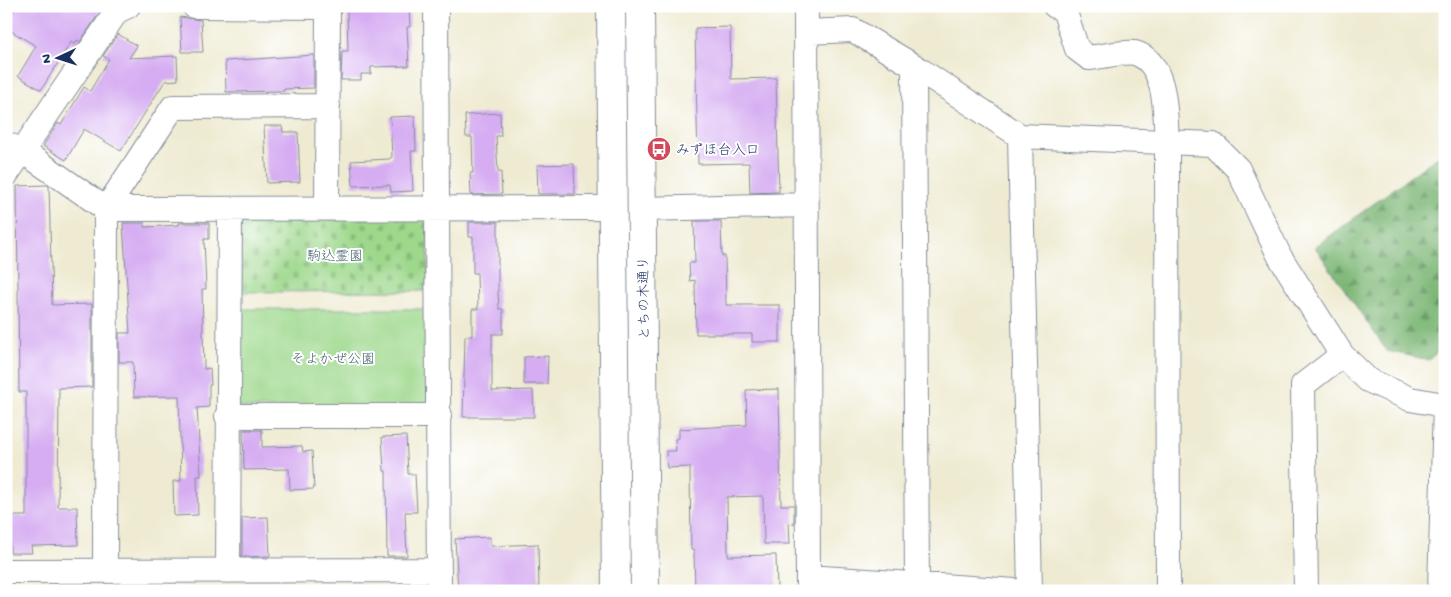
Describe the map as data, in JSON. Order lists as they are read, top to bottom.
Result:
{
  "streets": {
    "street": ["とちの木通り"]
  },
  "parks": ["駒込霊園", "そよかぜ公園"],
  "places": {
    "bus stop": ["みずほ台入口"]
  },
  "north": "left"
}
